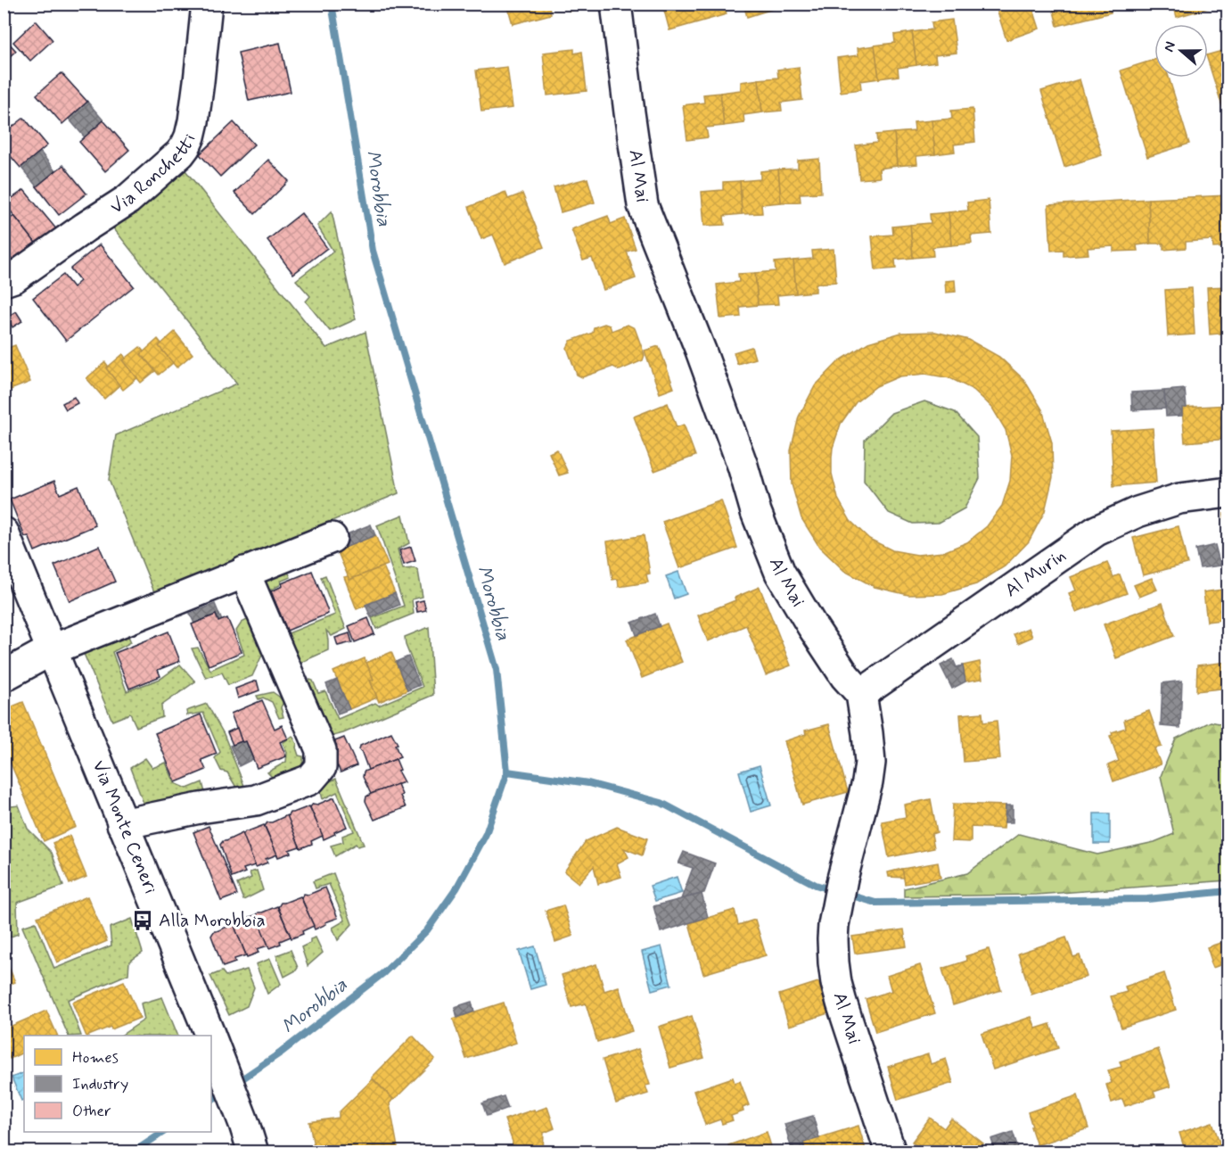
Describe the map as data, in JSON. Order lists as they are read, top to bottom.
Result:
{
  "streets": {
    "street": [
      "Via Ronchetti",
      "Al Mai",
      "Al Murin",
      "Via Monte Ceneri"
    ]
  },
  "crossings": [
    ["Al Mai", "Al Murin"]
  ],
  "water": ["Morobbia"],
  "places": {
    "bus stop": ["Alla Morobbia"]
  },
  "legend": ["Homes", "Industry", "Other"],
  "north": "left"
}
